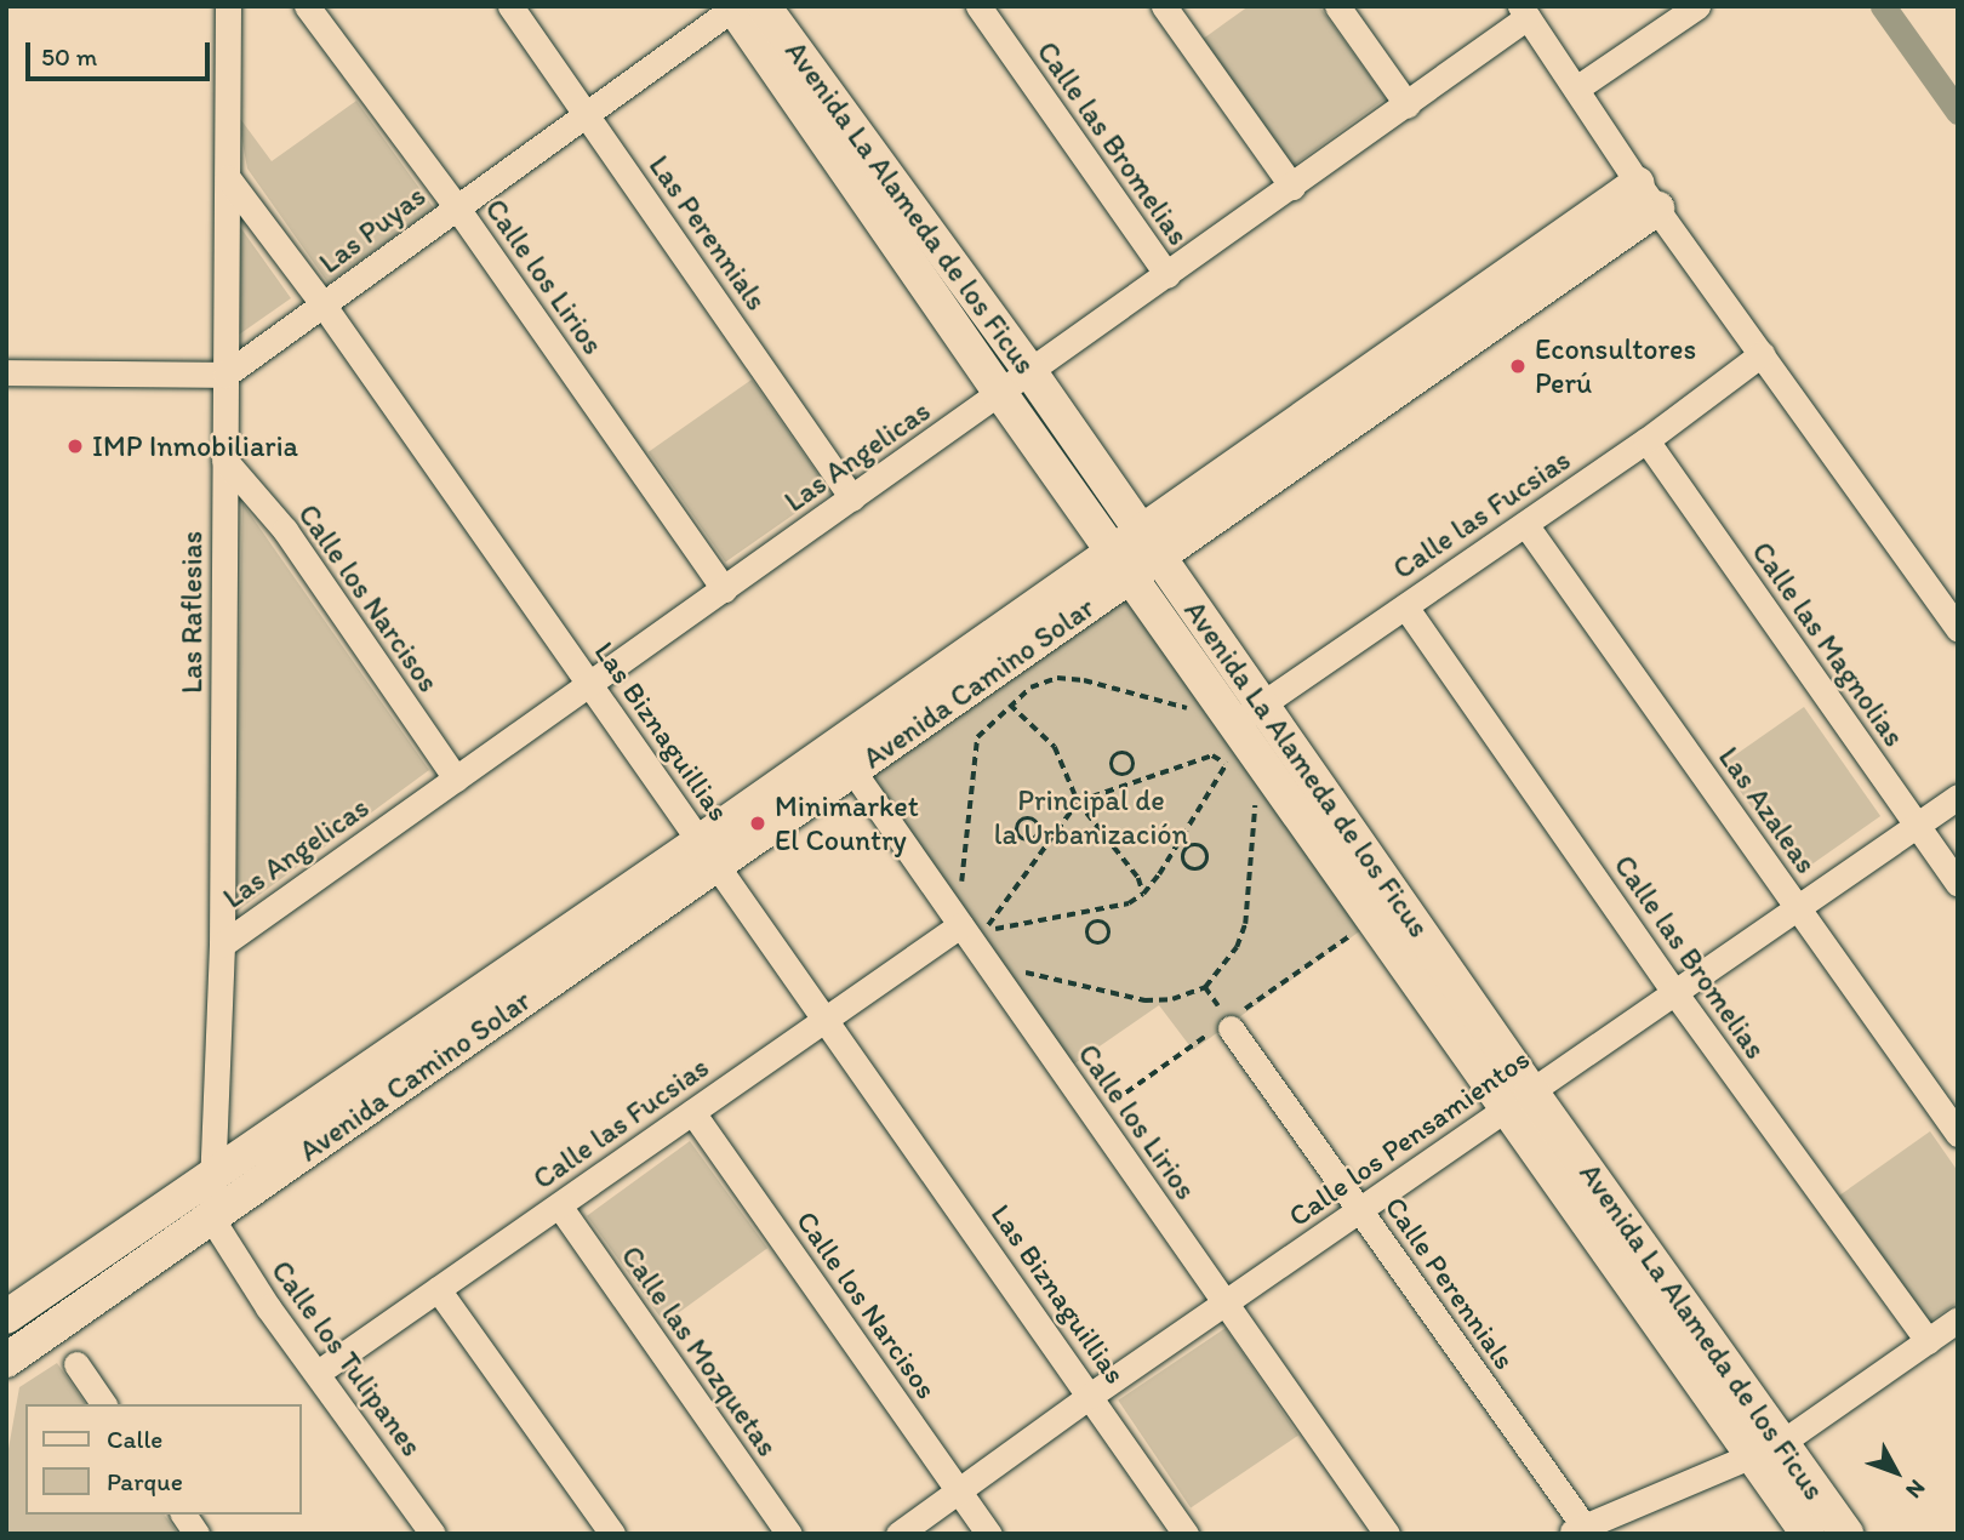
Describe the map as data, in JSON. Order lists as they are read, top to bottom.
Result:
{
  "streets": {
    "street": [
      "Calle las Bromelias",
      "Avenida La Alameda de los Ficus",
      "Las Puyas",
      "Las Perennials",
      "Calle los Lirios",
      "Las Angelicas",
      "Calle las Fucsias",
      "Calle los Narcisos",
      "Las Raflesias",
      "Calle las Magnolias",
      "Avenida Camino Solar",
      "Las Biznaguillias",
      "Las Azaleas",
      "Calle los Pensamientos",
      "Calle Perennials",
      "Calle las Mozquetas",
      "Calle los Tulipanes"
    ]
  },
  "crossings": [
    ["Calle las Bromelias", "Las Angelicas"],
    ["Calle las Bromelias", "Calle las Fucsias"],
    ["Calle las Bromelias", "Calle los Pensamientos"],
    ["Avenida La Alameda de los Ficus", "Las Puyas"],
    ["Avenida La Alameda de los Ficus", "Las Angelicas"],
    ["Avenida La Alameda de los Ficus", "Calle las Fucsias"],
    ["Avenida La Alameda de los Ficus", "Avenida Camino Solar"],
    ["Avenida La Alameda de los Ficus", "Calle los Pensamientos"],
    ["Las Puyas", "Las Perennials"],
    ["Las Puyas", "Calle los Lirios"],
    ["Las Puyas", "Las Raflesias"],
    ["Las Puyas", "Las Biznaguillias"],
    ["Las Perennials", "Las Angelicas"],
    ["Calle los Lirios", "Las Angelicas"],
    ["Calle los Lirios", "Calle las Fucsias"],
    ["Calle los Lirios", "Avenida Camino Solar"],
    ["Calle los Lirios", "Calle los Pensamientos"],
    ["Las Angelicas", "Calle los Narcisos"],
    ["Las Angelicas", "Las Raflesias"],
    ["Las Angelicas", "Las Biznaguillias"],
    ["Calle las Fucsias", "Calle los Narcisos"],
    ["Calle las Fucsias", "Calle las Magnolias"],
    ["Calle las Fucsias", "Las Biznaguillias"],
    ["Calle las Fucsias", "Las Azaleas"],
    ["Calle las Fucsias", "Calle las Mozquetas"],
    ["Calle las Fucsias", "Calle los Tulipanes"],
    ["Calle los Narcisos", "Las Raflesias"],
    ["Calle los Narcisos", "Calle los Pensamientos"],
    ["Las Raflesias", "Avenida Camino Solar"],
    ["Las Raflesias", "Las Biznaguillias"],
    ["Las Raflesias", "Calle los Tulipanes"],
    ["Calle las Magnolias", "Calle los Pensamientos"],
    ["Avenida Camino Solar", "Las Biznaguillias"],
    ["Avenida Camino Solar", "Calle los Tulipanes"],
    ["Las Biznaguillias", "Calle los Pensamientos"],
    ["Las Azaleas", "Calle los Pensamientos"],
    ["Calle los Pensamientos", "Calle Perennials"]
  ],
  "parks": ["Principal de la Urbanización"],
  "places": ["Econsultores Perú", "IMP Inmobiliaria", "Minimarket El Country"],
  "legend": ["Calle", "Parque"],
  "scale_bar": "50 m",
  "north": "bottom right"
}
